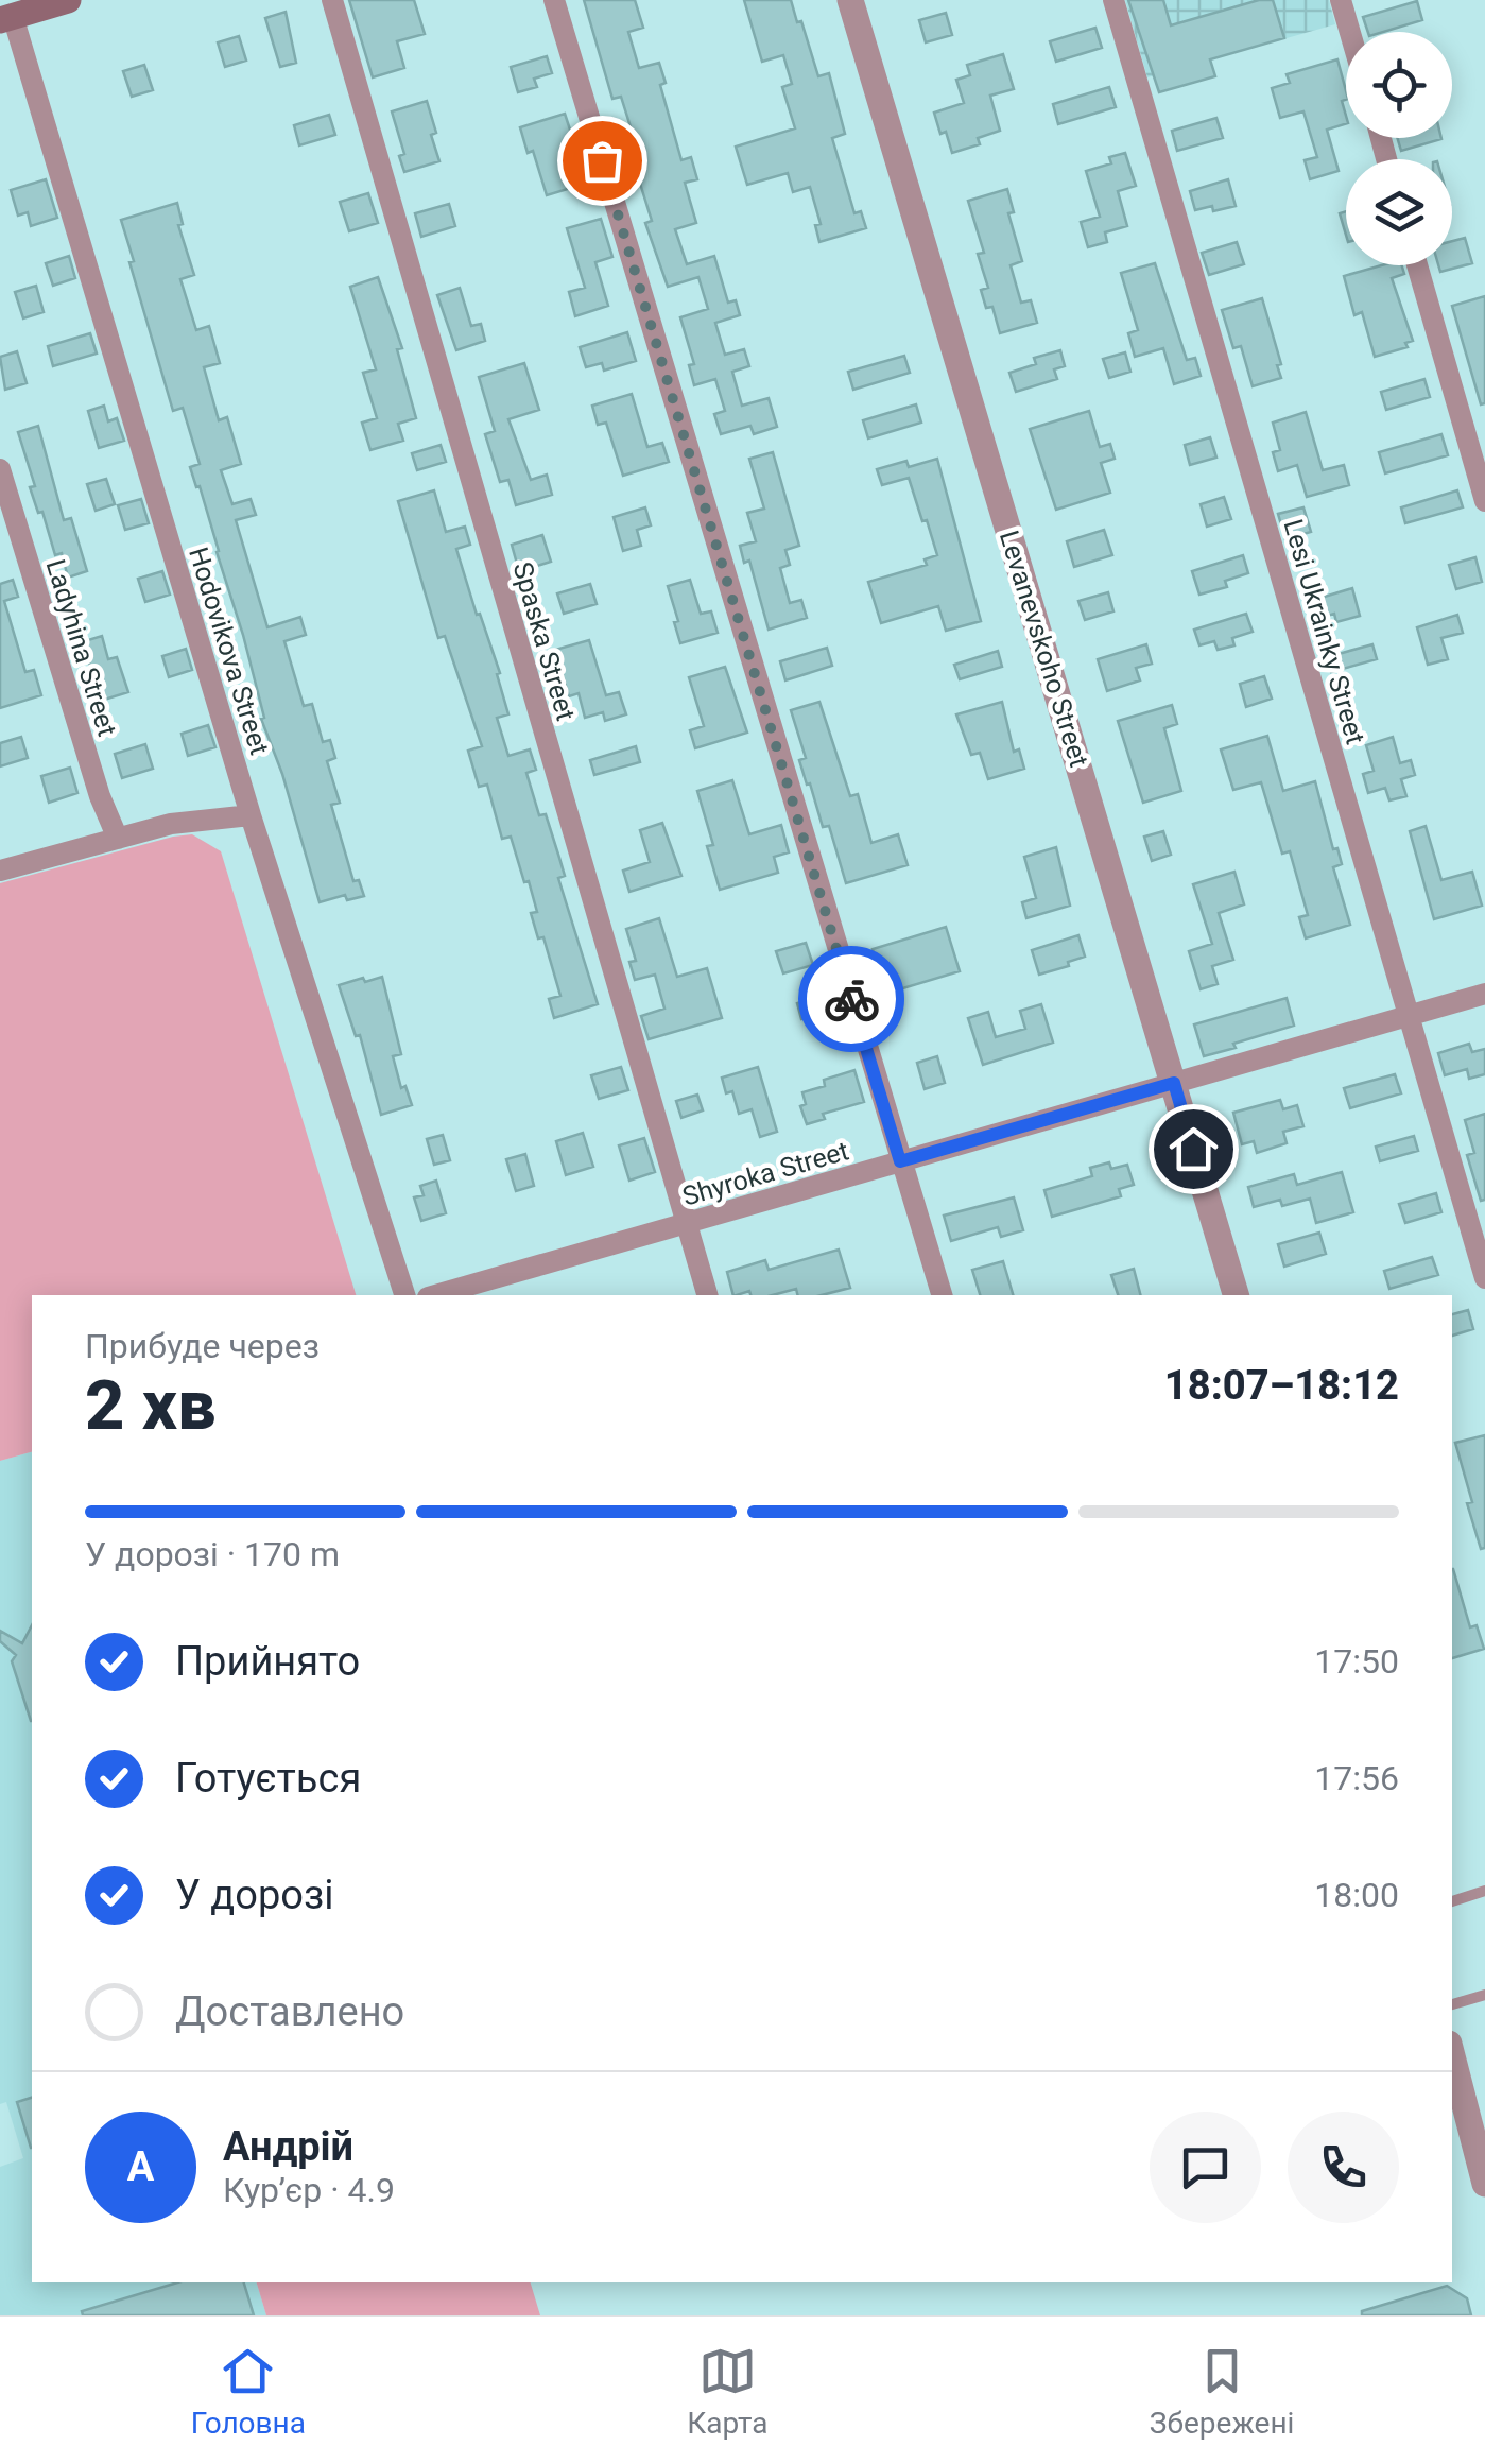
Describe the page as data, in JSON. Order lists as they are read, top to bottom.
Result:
{
  "streets": {
    "street": [
      "Lesi Ukrainky Street",
      "Spaska Street",
      "Ladyhina Street",
      "Levanevskoho Street",
      "Hodovikova Street",
      "Shyroka Street"
    ]
  },
  "crossings": [
    ["Lesi Ukrainky Street", "Shyroka Street"],
    ["Spaska Street", "Shyroka Street"],
    ["Levanevskoho Street", "Shyroka Street"]
  ],
  "page": {
    "heading": ["2 хв", "Прибуде через", "18:07–18:12"],
    "panel": ["Андрій", "Кур’єр · 4.9"],
    "bar": "У дорозі · 170 m",
    "list": [
      ["Прийнято", "17:50"],
      ["Готується", "17:56"],
      ["У дорозі", "18:00"],
      "Доставлено"
    ],
    "round": "А",
    "tabs": ["Головна", "Карта", "Збережені"]
  }
}
